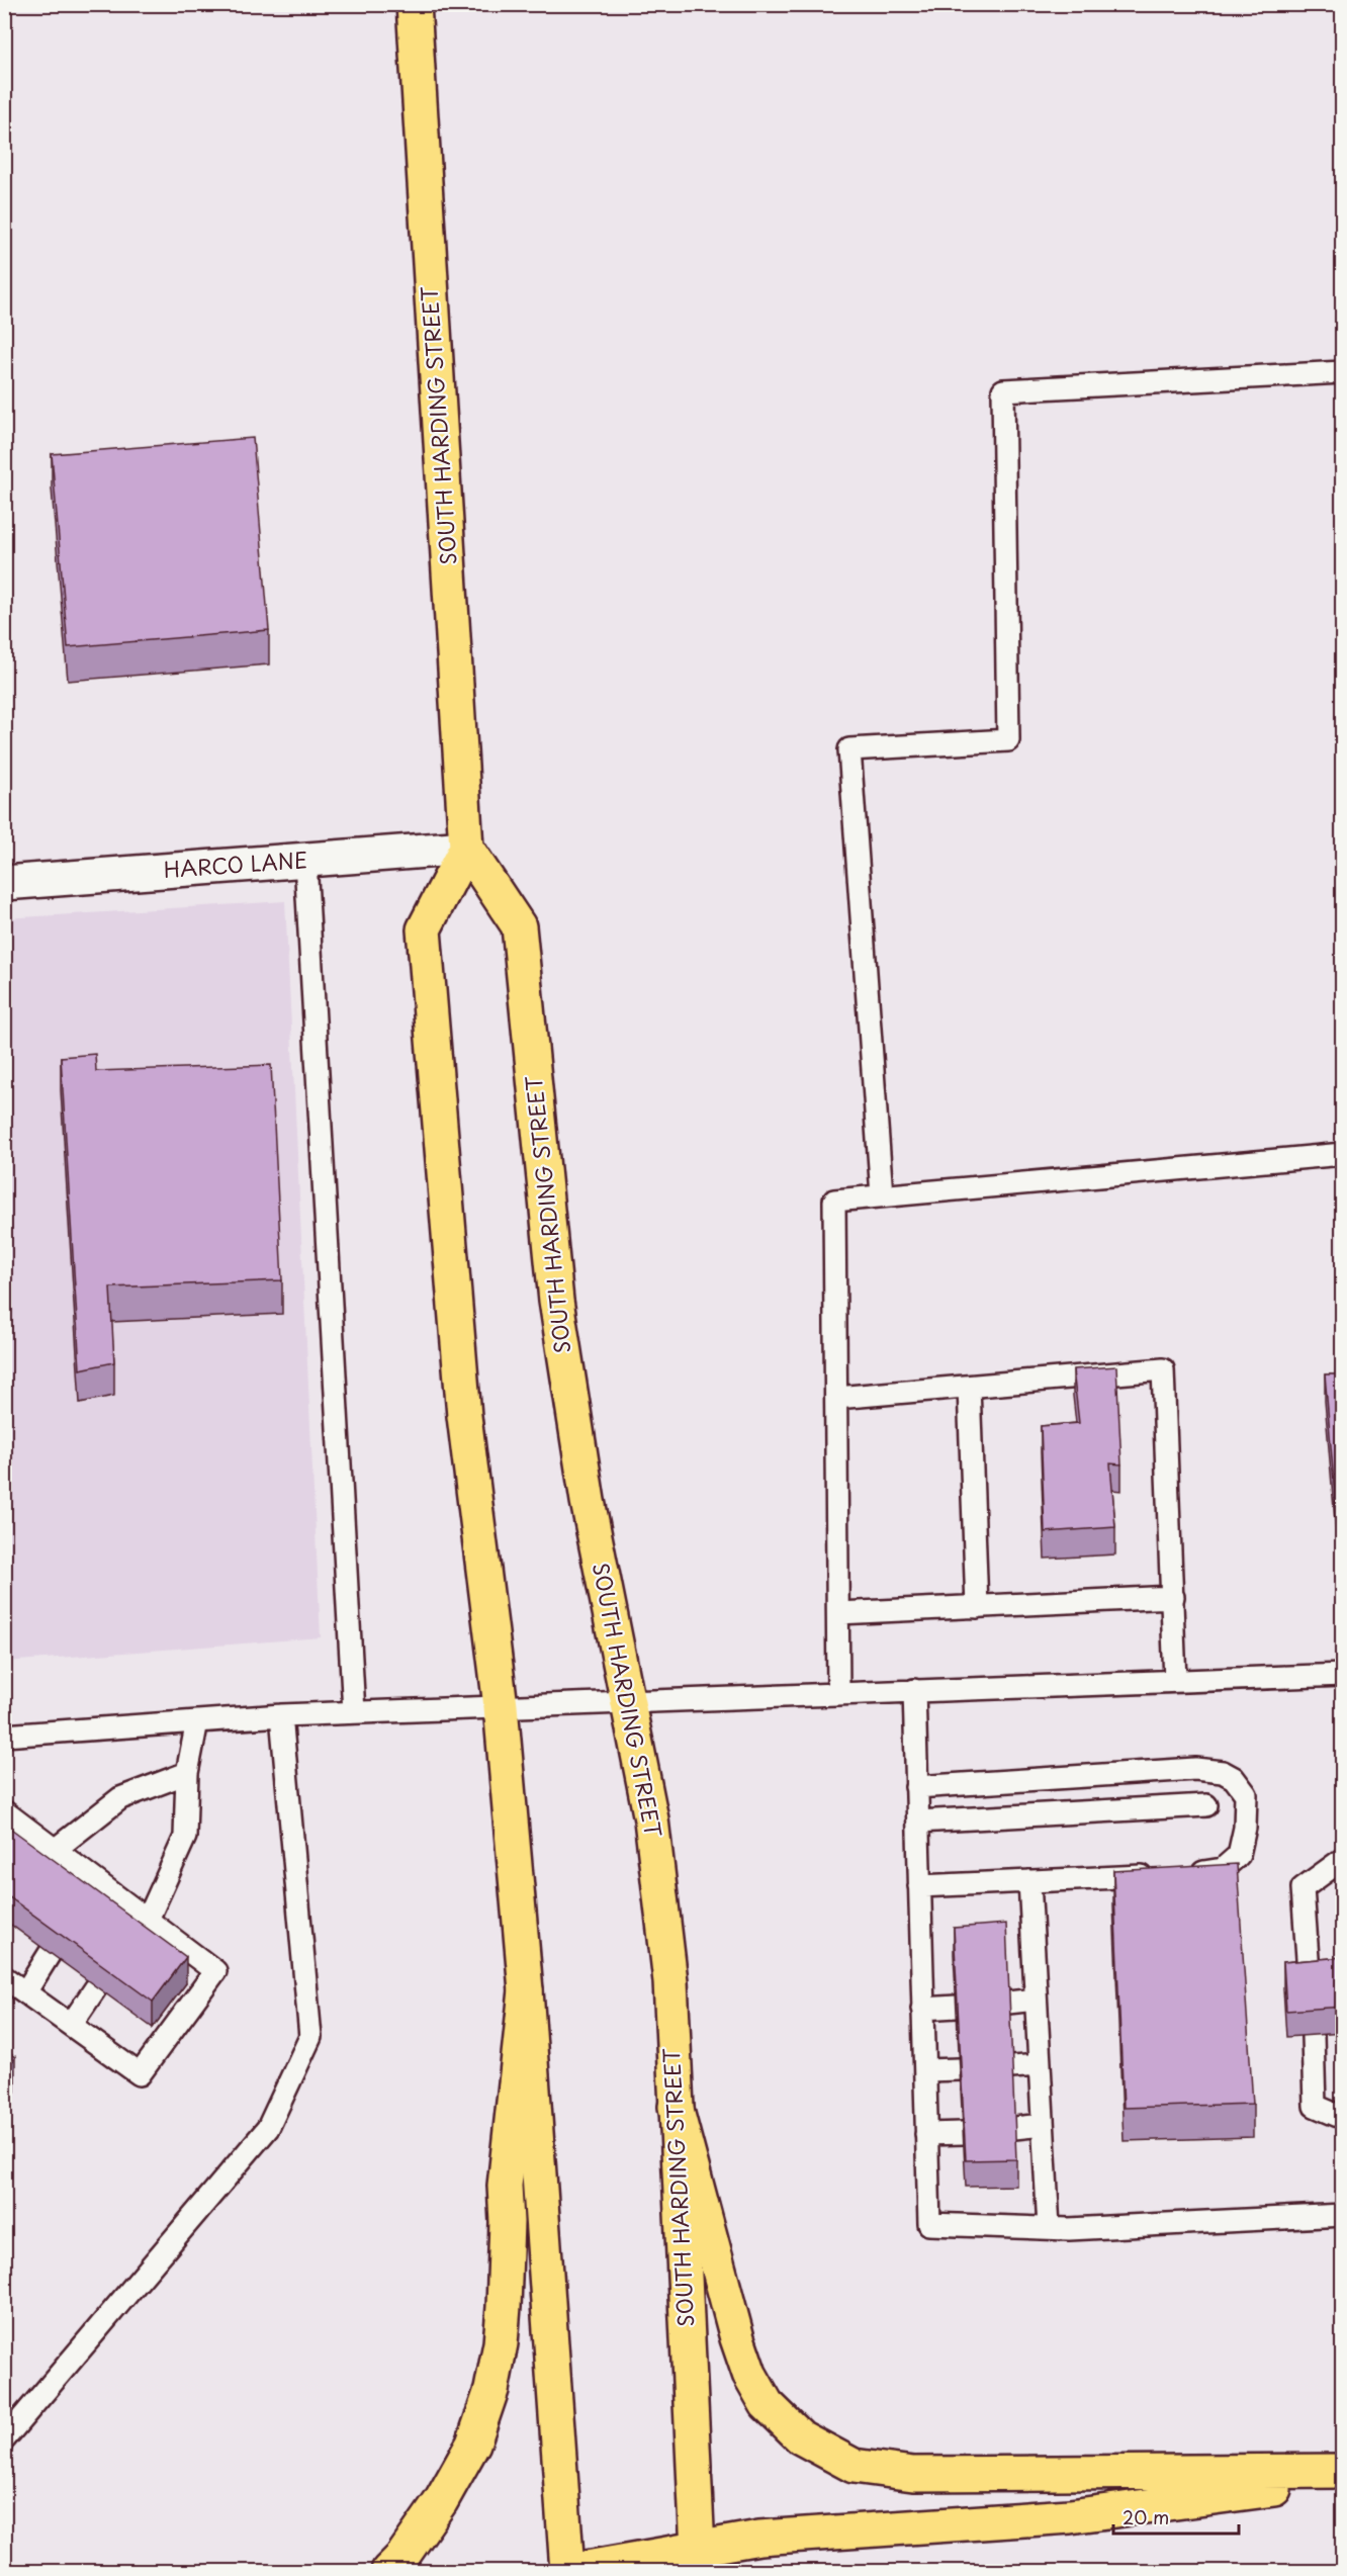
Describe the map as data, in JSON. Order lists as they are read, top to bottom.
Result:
{
  "streets": {
    "main road": ["SOUTH HARDING STREET"],
    "street": ["HARCO LANE"]
  },
  "crossings": [
    ["SOUTH HARDING STREET", "HARCO LANE"]
  ],
  "scale_bar": "20 m"
}
